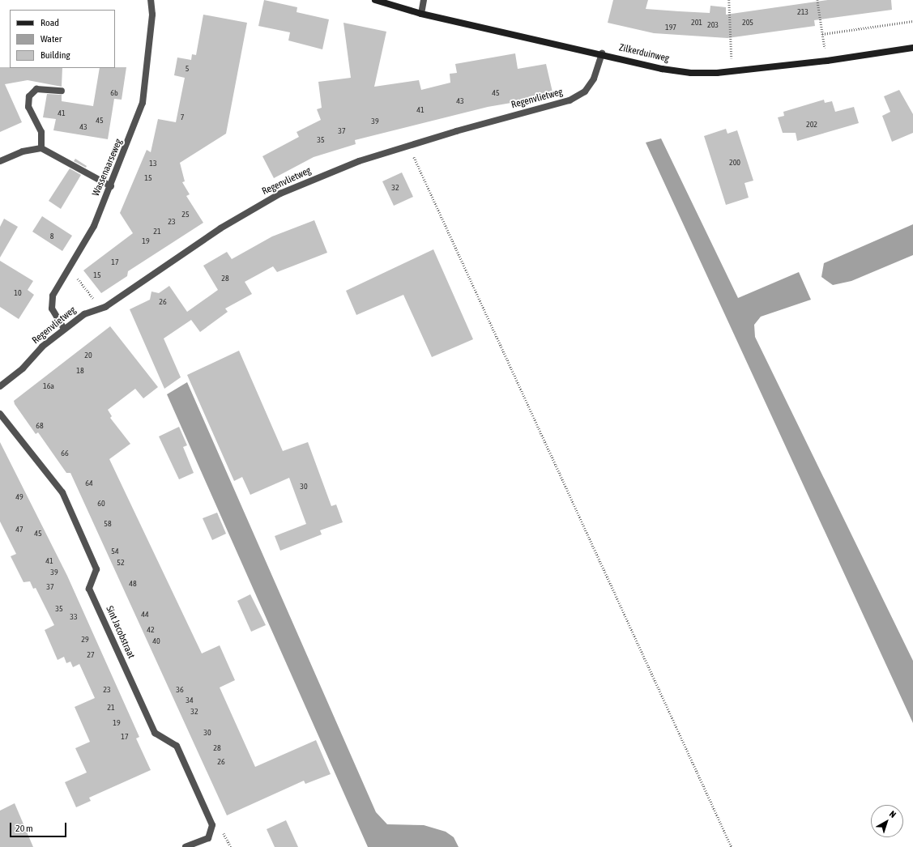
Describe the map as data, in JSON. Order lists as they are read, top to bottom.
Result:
{
  "streets": {
    "street": [
      "Zilkerduinweg",
      "Regenvlietweg",
      "Wassenaarseweg",
      "Sint Jacobstraat"
    ]
  },
  "crossings": [
    ["Zilkerduinweg", "Regenvlietweg"],
    ["Regenvlietweg", "Wassenaarseweg"]
  ],
  "house_numbers": [
    "213",
    "201",
    "205",
    "203",
    "197",
    "5",
    "6b",
    "45",
    "43",
    "41",
    "41",
    "7",
    "45",
    "39",
    "202",
    "43",
    "37",
    "35",
    "200",
    "13",
    "15",
    "32",
    "25",
    "23",
    "21",
    "8",
    "19",
    "17",
    "15",
    "28",
    "10",
    "26",
    "20",
    "18",
    "16a",
    "68",
    "66",
    "64",
    "30",
    "49",
    "60",
    "58",
    "47",
    "45",
    "54",
    "41",
    "52",
    "39",
    "48",
    "37",
    "35",
    "44",
    "33",
    "42",
    "29",
    "40",
    "27",
    "23",
    "36",
    "34",
    "21",
    "32",
    "19",
    "30",
    "17",
    "28",
    "26"
  ],
  "legend": ["Road", "Water", "Building"],
  "scale_bar": "20 m",
  "north": "top right"
}
